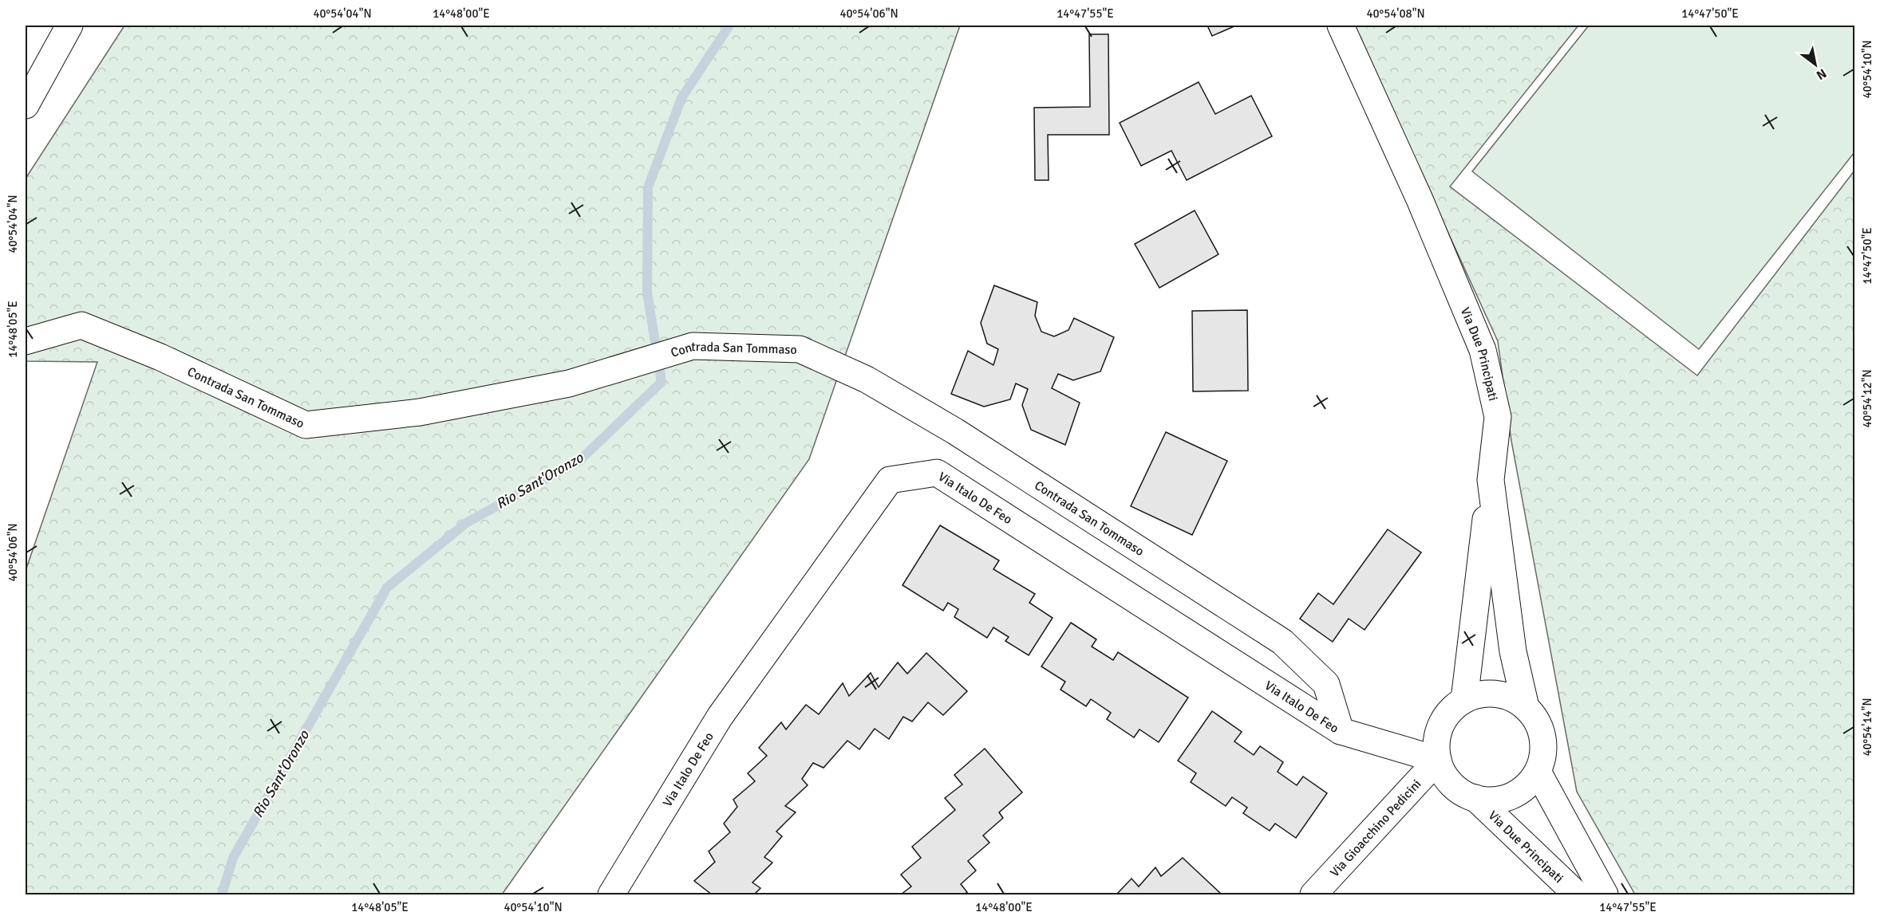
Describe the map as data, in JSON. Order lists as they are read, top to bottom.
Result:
{
  "streets": {
    "street": [
      "Contrada San Tommaso",
      "Via Due Principati",
      "Via Italo De Feo",
      "Via Gioacchino Pedicini"
    ]
  },
  "crossings": [
    ["Contrada San Tommaso", "Via Italo De Feo"],
    ["Via Due Principati", "Via Italo De Feo"],
    ["Via Due Principati", "Via Gioacchino Pedicini"],
    ["Via Italo De Feo", "Via Gioacchino Pedicini"]
  ],
  "water": ["Rio Sant'Oronzo"],
  "north": "bottom right",
  "coordinates": [
    "40°54'04\"N",
    "14°48'00\"E",
    "40°54'06\"N",
    "14°47'55\"E",
    "40°54'08\"N",
    "14°47'50\"E",
    "40°54'10\"N",
    "14°48'05\"E",
    "40°54'12\"N",
    "40°54'14\"N"
  ]
}
